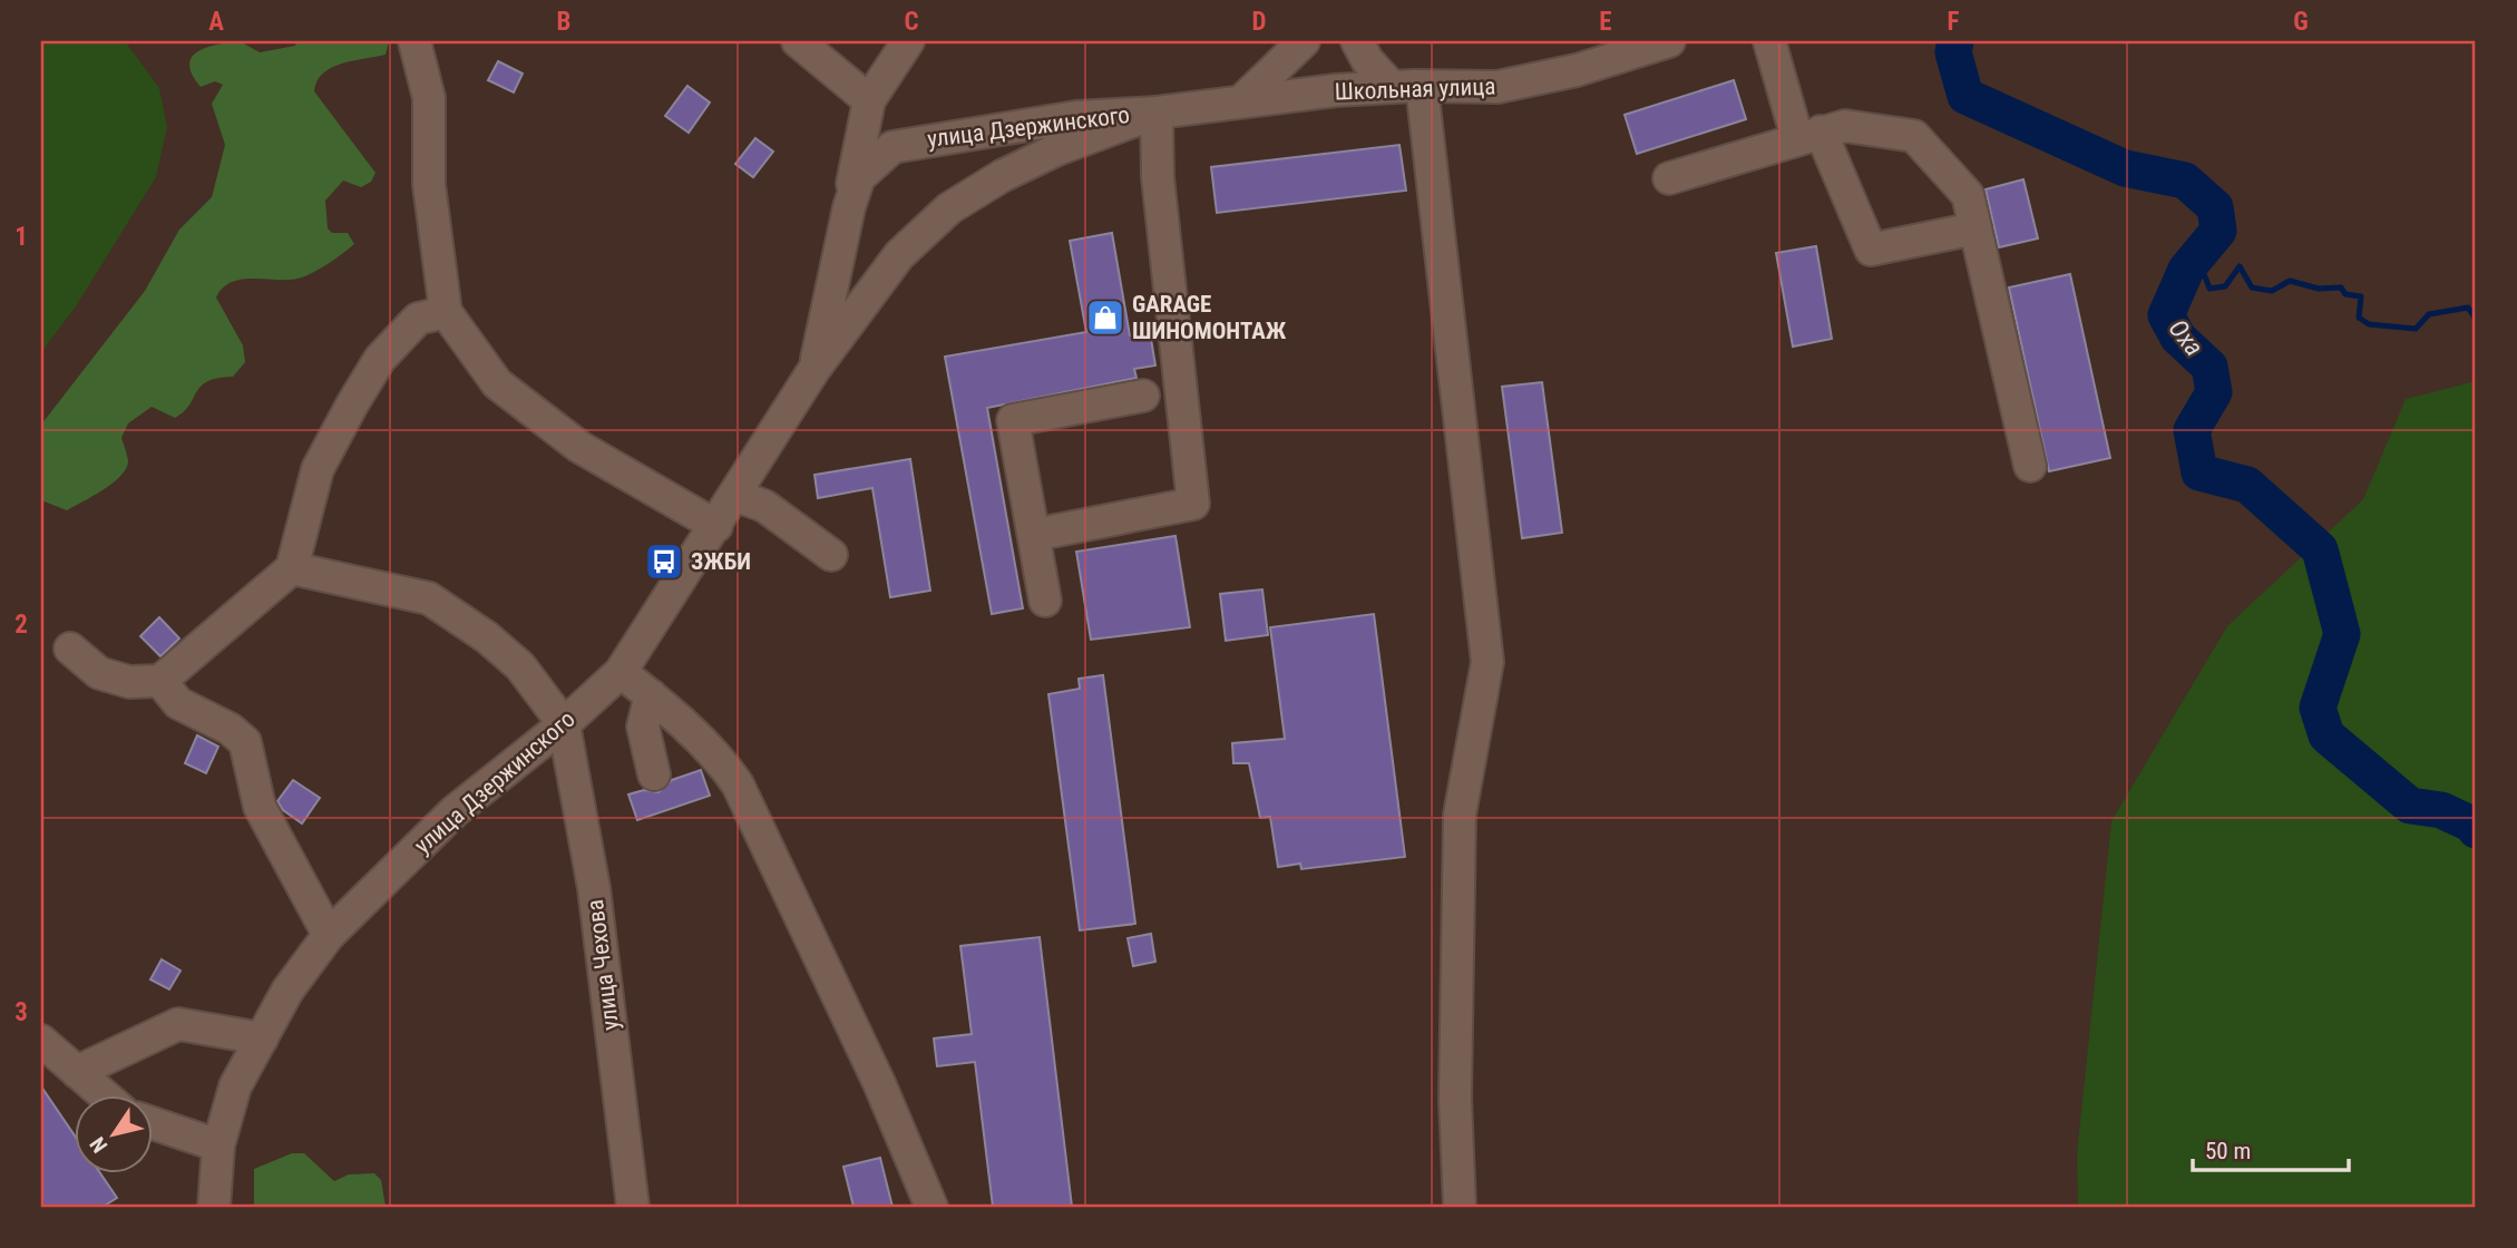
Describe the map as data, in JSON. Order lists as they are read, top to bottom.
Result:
{
  "streets": {
    "street": ["Школьная улица", "улица Дзержинского", "улица Чехова"]
  },
  "crossings": [
    ["Школьная улица", "улица Дзержинского"],
    ["улица Дзержинского", "улица Чехова"]
  ],
  "water": ["Оха"],
  "places": {
    "shop": ["GARAGE ШИНОМОНТАЖ"],
    "bus stop": ["ЗЖБИ"]
  },
  "scale_bar": "50 m",
  "north": "bottom left",
  "grid": {
    "columns": [
      "A",
      "B",
      "C",
      "D",
      "E",
      "F",
      "G"
    ],
    "rows": ["1", "2", "3"]
  }
}
